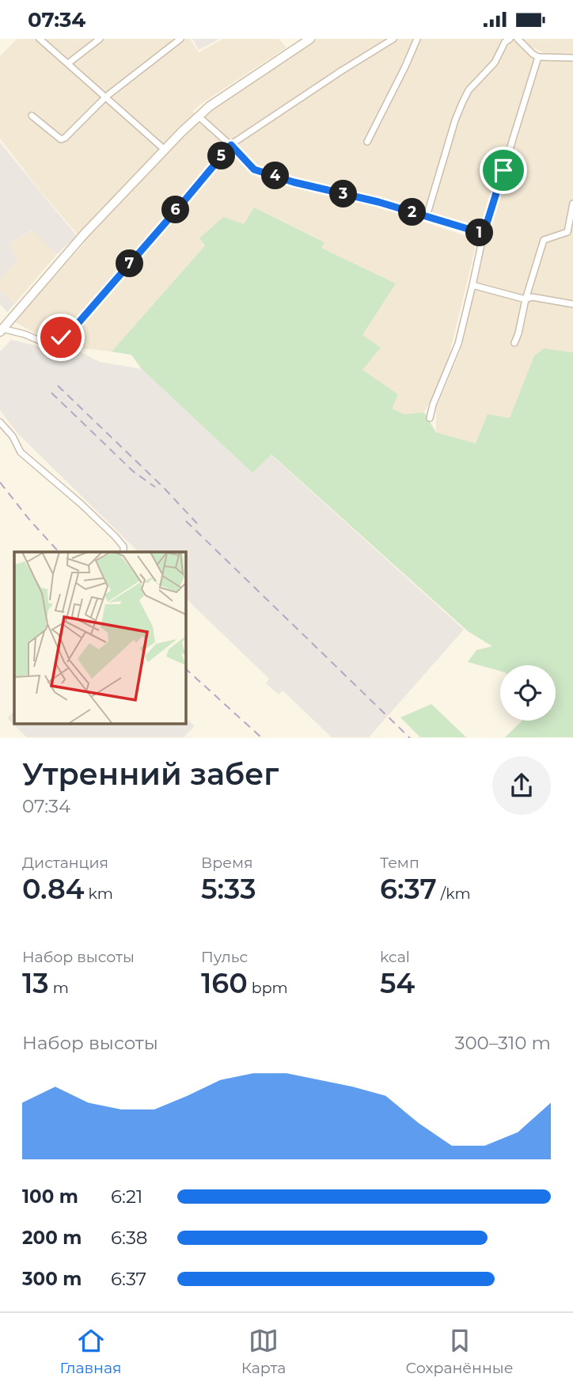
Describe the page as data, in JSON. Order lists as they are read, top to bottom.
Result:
{
  "page": {
    "status": "07:34",
    "pins": [
      "5",
      "4",
      "3",
      "6",
      "2",
      "1",
      "7"
    ],
    "heading": ["Утренний забег", "07:34"],
    "stats": [
      ["Дистанция", "0.84 km"],
      ["Время", "5:33"],
      ["Темп", "6:37 /km"],
      ["Набор высоты", "13 m"],
      ["Пульс", "160 bpm"],
      ["kcal", "54"]
    ],
    "chart": ["Набор высоты", "300–310 m"],
    "list": [
      {
        "name": "100 m",
        "note": "6:21"
      },
      {
        "name": "200 m",
        "note": "6:38"
      },
      {
        "name": "300 m",
        "note": "6:37"
      }
    ],
    "tabs": ["Главная", "Карта", "Сохранённые"]
  }
}
